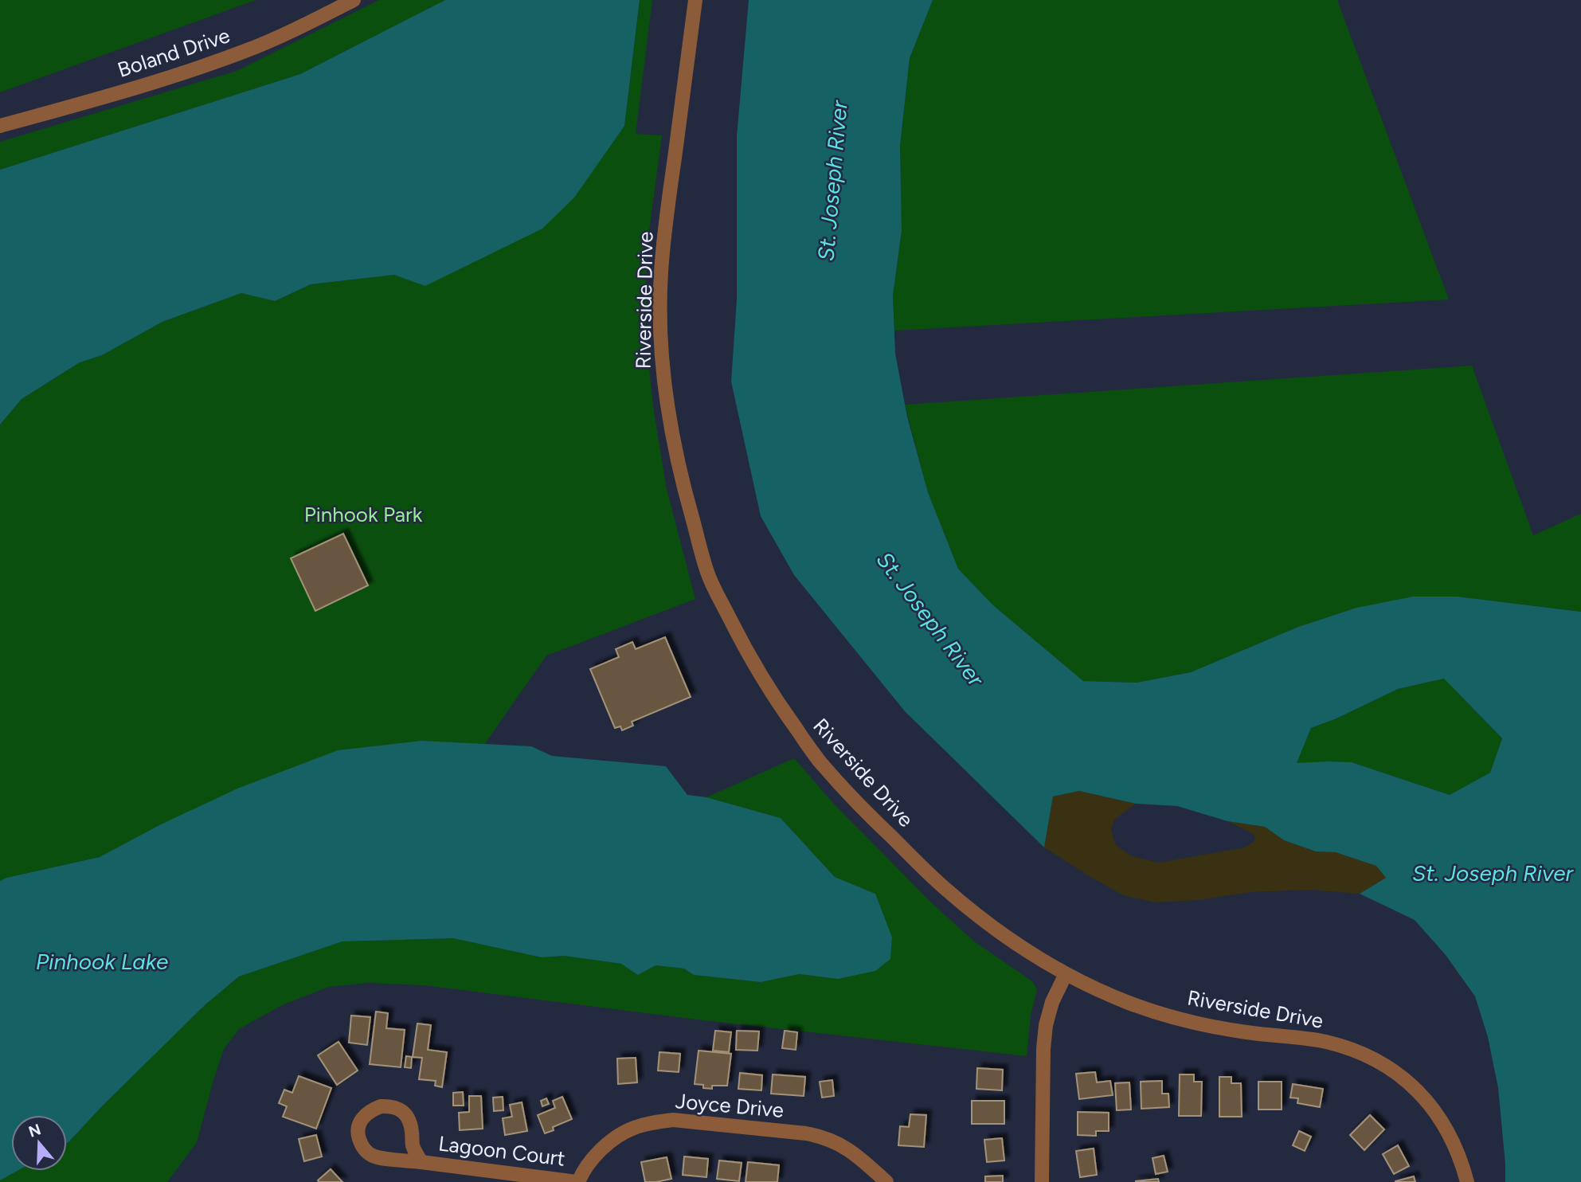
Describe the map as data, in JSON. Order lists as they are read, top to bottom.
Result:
{
  "streets": {
    "street": [
      "Boland Drive",
      "Riverside Drive",
      "Joyce Drive",
      "Lagoon Court"
    ]
  },
  "crossings": [
    ["Joyce Drive", "Lagoon Court"]
  ],
  "water": ["St. Joseph River", "Pinhook Lake"],
  "parks": ["Pinhook Park"],
  "north": "top"
}
